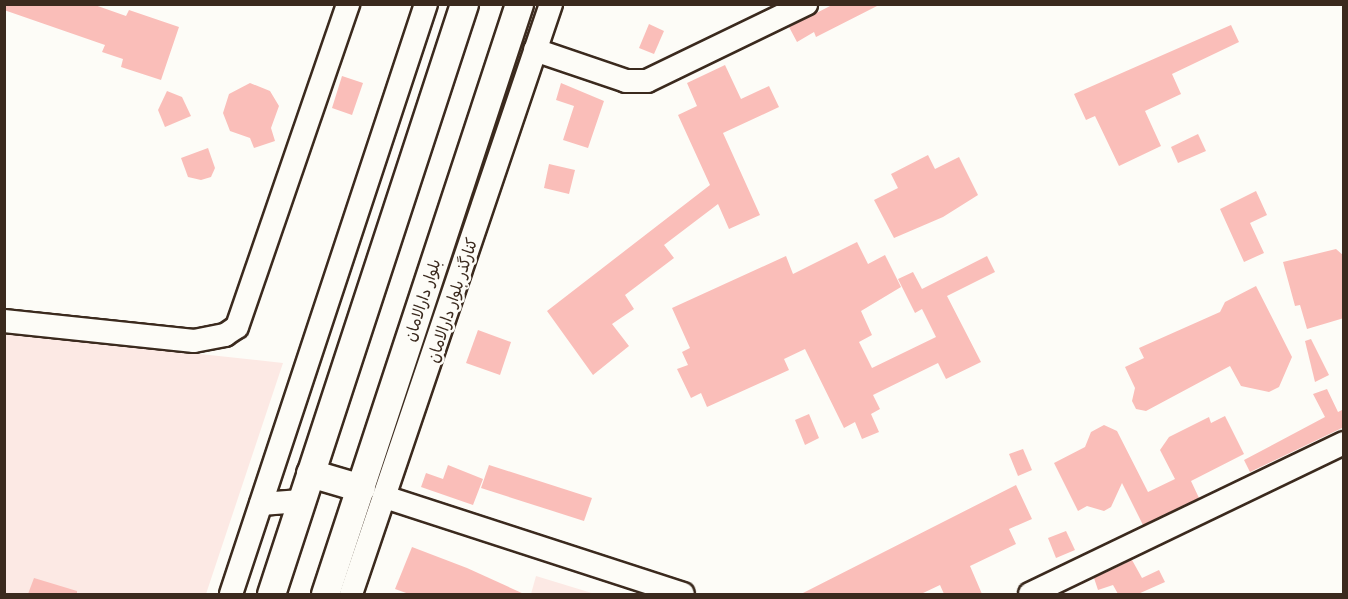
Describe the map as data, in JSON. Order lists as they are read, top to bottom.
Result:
{
  "streets": {
    "main road": ["بلوار دارالامان"],
    "street": ["کنارگذر بلوار دارالامان"]
  },
  "crossings": [
    ["بلوار دارالامان", "کنارگذر بلوار دارالامان"]
  ]
}
